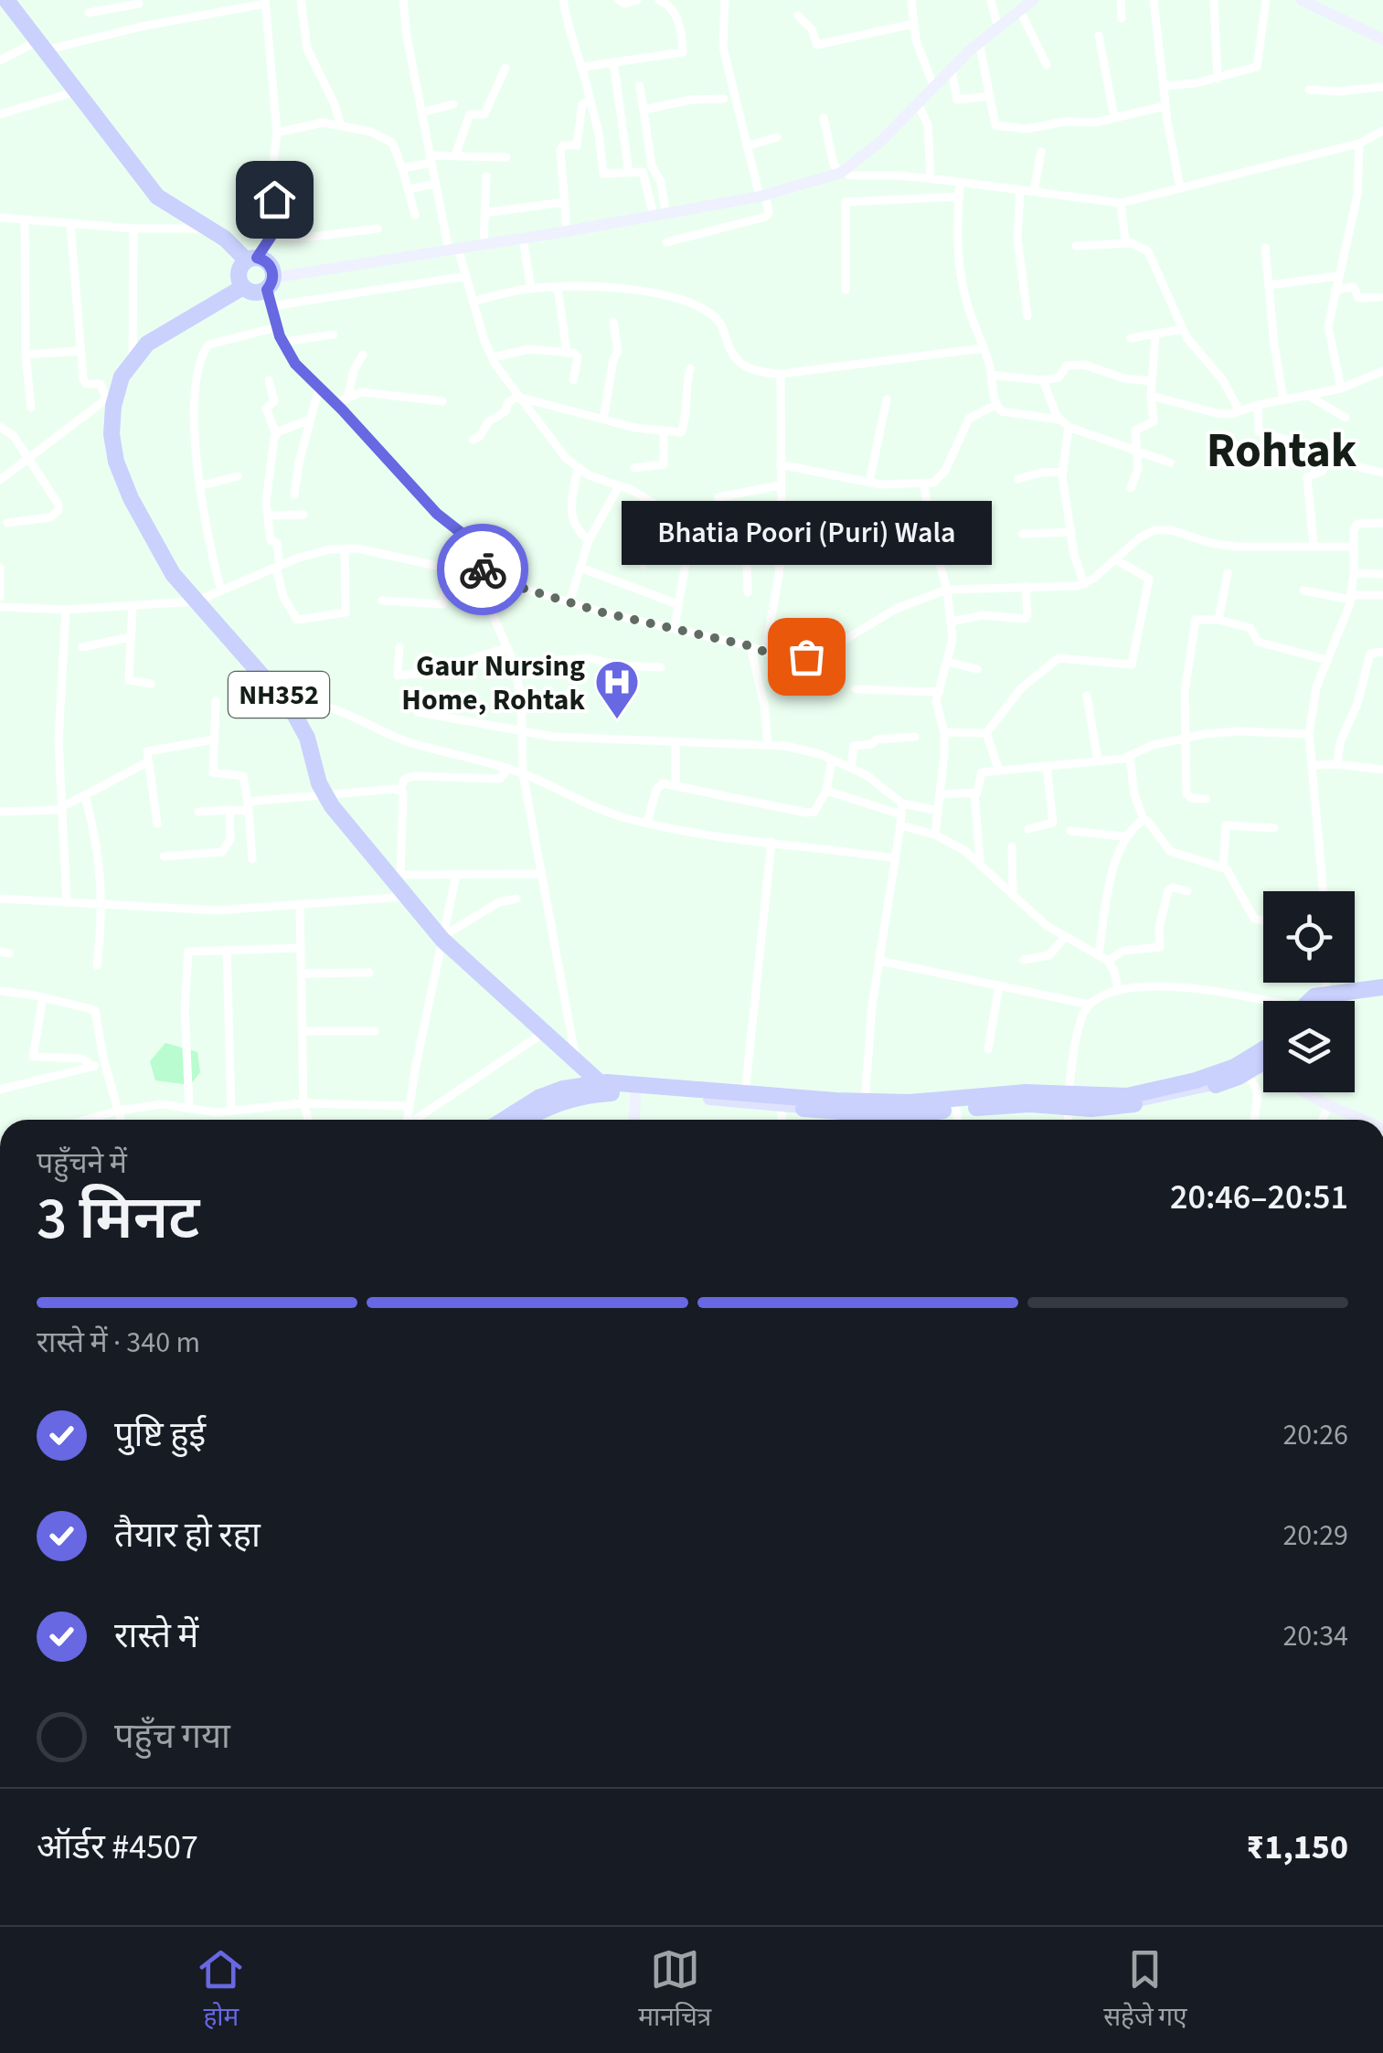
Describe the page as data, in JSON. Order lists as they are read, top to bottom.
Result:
{
  "streets": {
    "highway": ["NH352"]
  },
  "districts": ["Rohtak"],
  "places": {
    "other": ["Bhatia Poori (Puri) Wala"],
    "hospital": ["Gaur Nursing Home, Rohtak"]
  },
  "page": {
    "bubble": "Bhatia Poori (Puri) Wala",
    "heading": ["3 मिनट", "पहुँचने में", "20:46–20:51"],
    "panel": ["ऑर्डर #4507", "₹1,150"],
    "bar": "रास्ते में · 340 m",
    "list": [
      ["पुष्टि हुई", "20:26"],
      ["तैयार हो रहा", "20:29"],
      ["रास्ते में", "20:34"],
      "पहुँच गया"
    ],
    "tabs": ["होम", "मानचित्र", "सहेजे गए"]
  }
}
